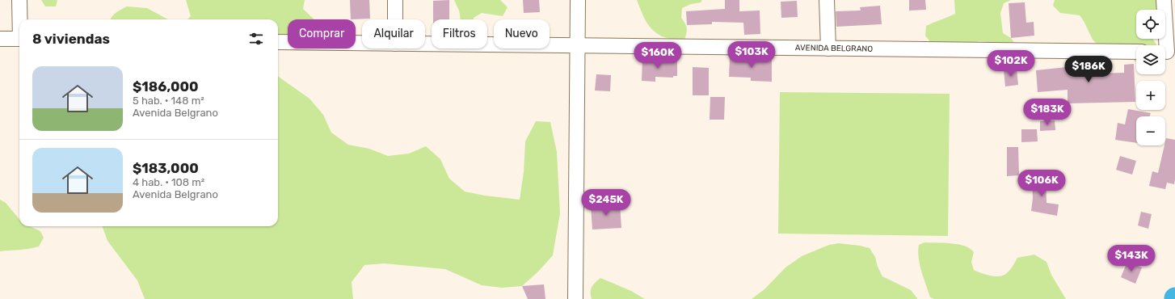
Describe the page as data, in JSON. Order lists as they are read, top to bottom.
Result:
{
  "streets": {
    "street": ["AVENIDA BELGRANO"]
  },
  "page": {
    "map_buttons": ["+", "−"],
    "chip": [
      "Comprar",
      "Alquilar",
      "Filtros",
      "Nuevo"
    ],
    "heading": "8 viviendas",
    "price": [
      "$103K",
      "$160K",
      "$102K",
      "$186K",
      "$183K",
      "$106K",
      "$245K",
      "$143K"
    ],
    "list": [
      {
        "name": "$186,000",
        "note": "5 hab. · 148 m² · Avenida Belgrano"
      },
      {
        "name": "$183,000",
        "note": "4 hab. · 108 m² · Avenida Belgrano"
      }
    ]
  }
}
